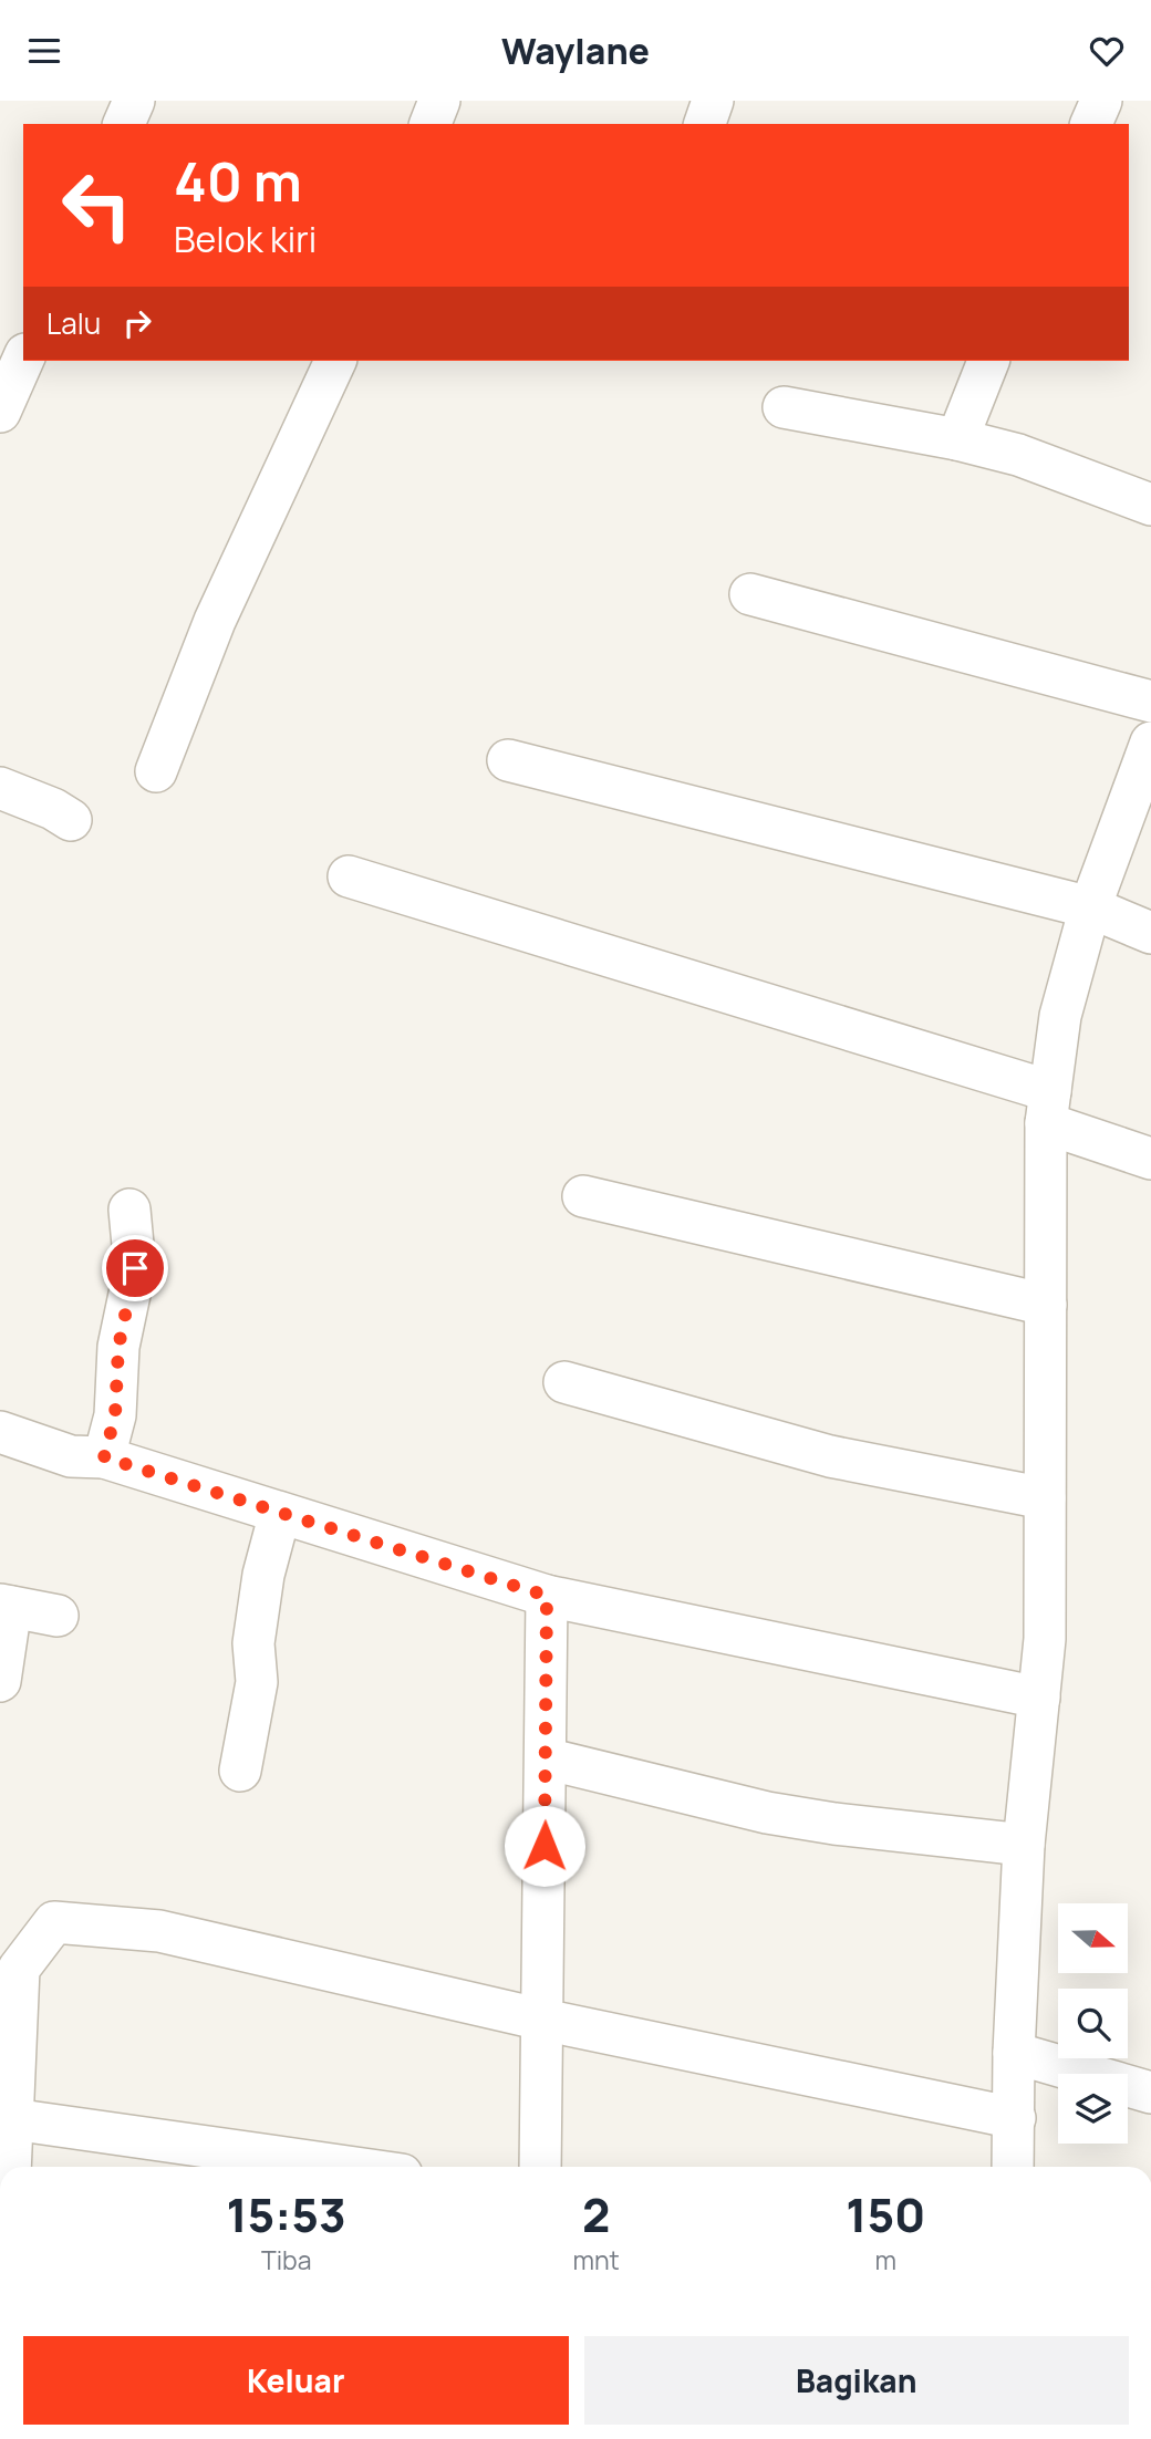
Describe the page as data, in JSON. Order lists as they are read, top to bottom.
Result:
{
  "north": "right",
  "page": {
    "header": "Waylane",
    "turn": ["40 m", "Belok kiri"],
    "then": "Lalu",
    "eta": [
      "15:53",
      "Tiba",
      "2",
      "mnt",
      "150",
      "m"
    ],
    "buttons": ["Keluar", "Bagikan"]
  }
}
